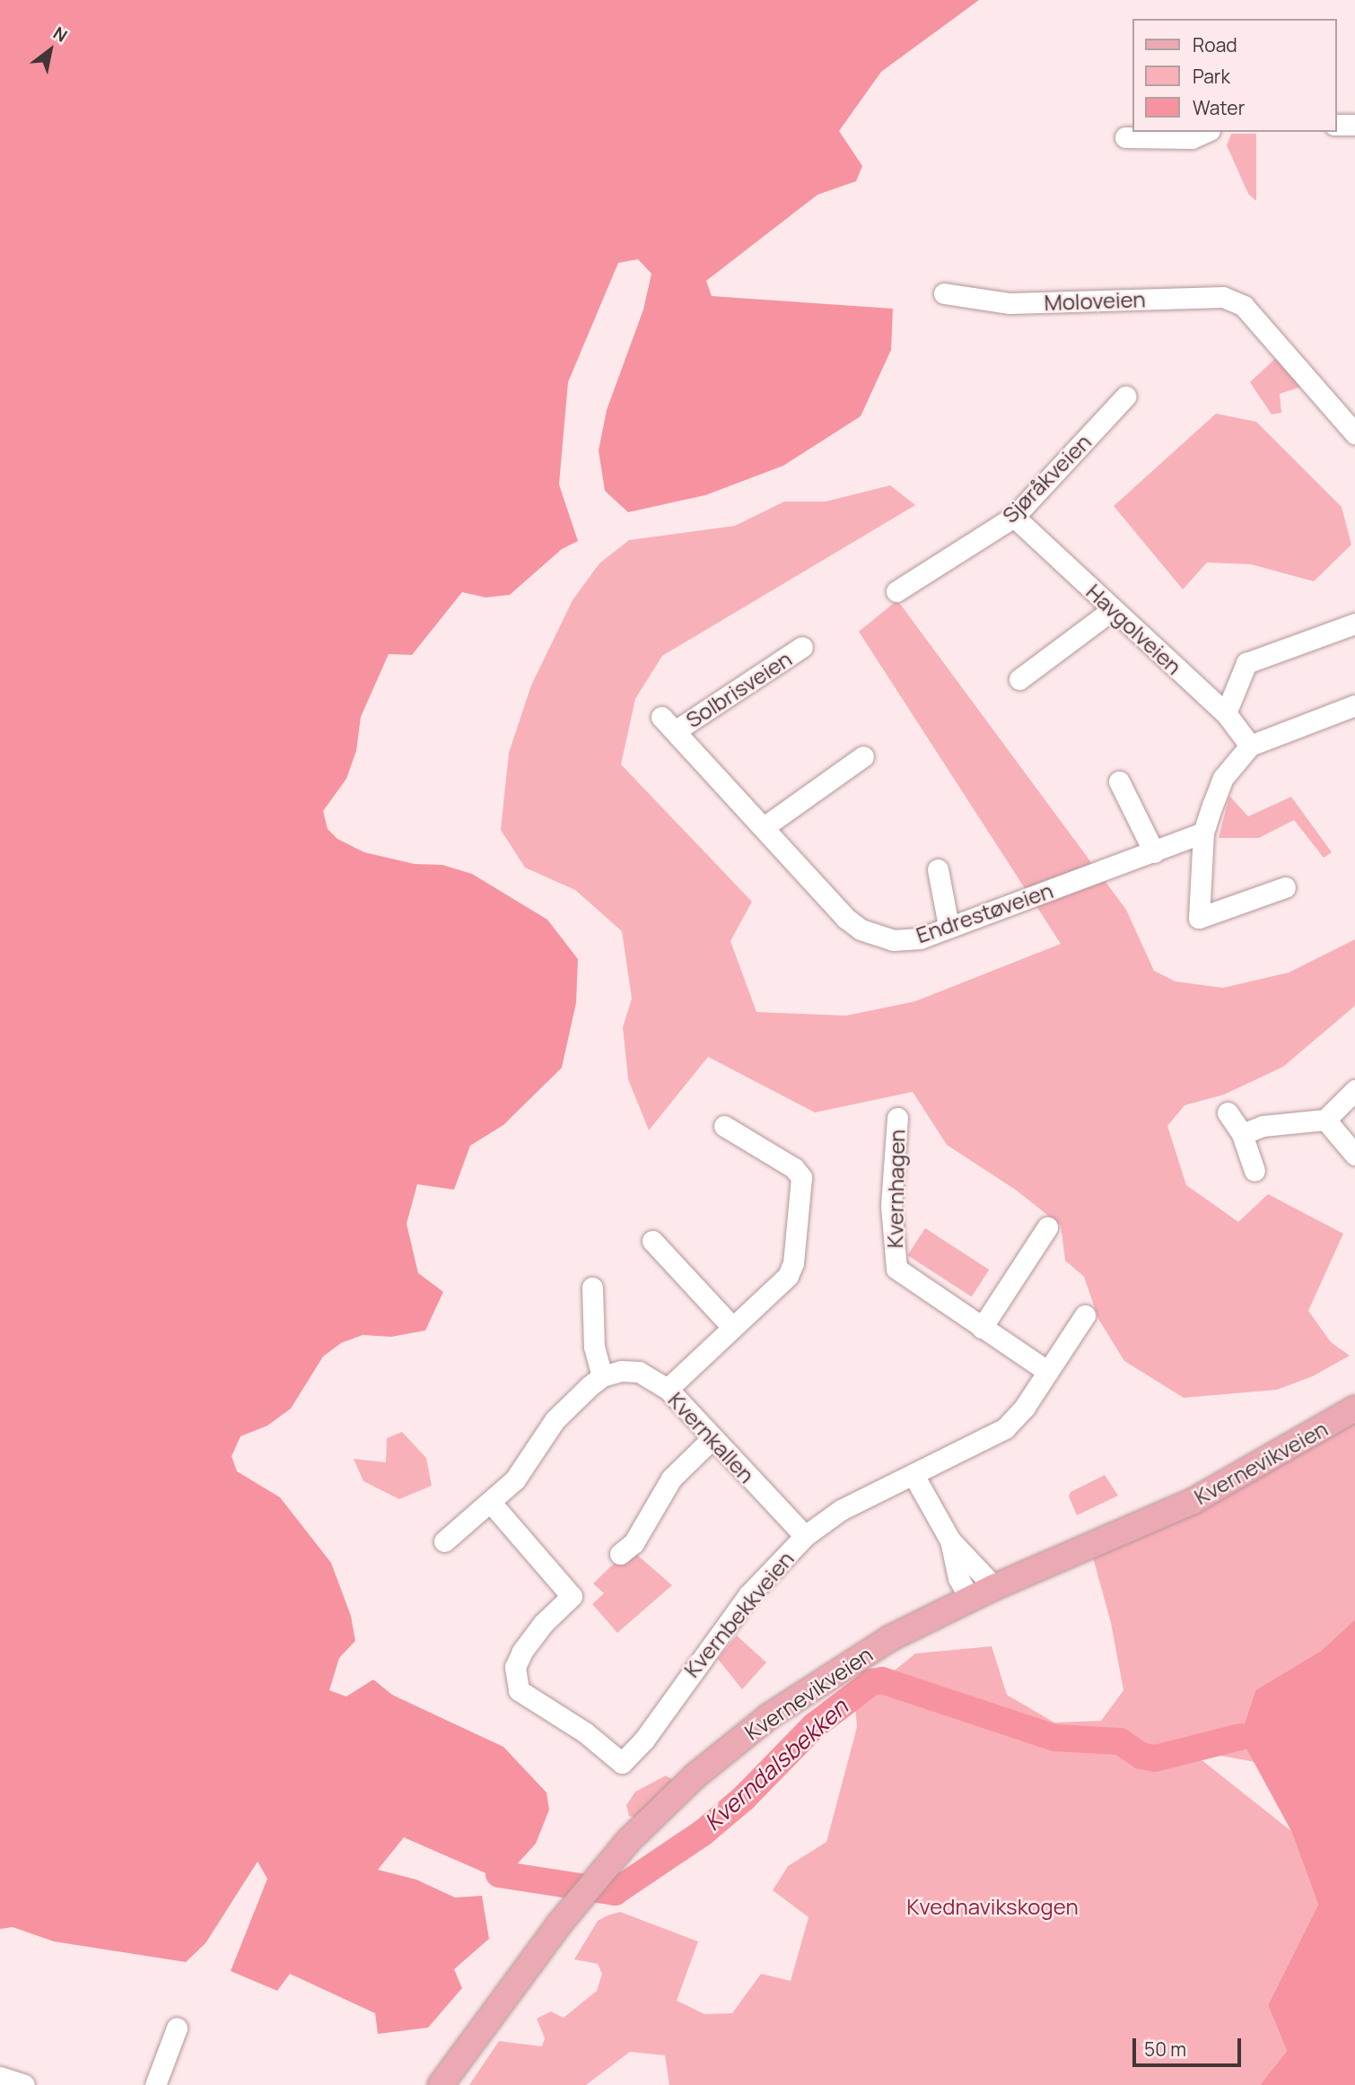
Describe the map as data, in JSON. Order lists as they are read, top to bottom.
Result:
{
  "streets": {
    "main road": ["Kvernevikveien"],
    "street": [
      "Moloveien",
      "Sjøråkveien",
      "Havgolveien",
      "Solbrisveien",
      "Endrestøveien",
      "Kvernhagen",
      "Kvernkallen",
      "Kvernbekkveien"
    ]
  },
  "crossings": [
    ["Sjøråkveien", "Havgolveien"],
    ["Solbrisveien", "Endrestøveien"],
    ["Kvernhagen", "Kvernbekkveien"],
    ["Kvernkallen", "Kvernbekkveien"]
  ],
  "water": ["Kverndalsbekken"],
  "parks": ["Kvednavikskogen"],
  "legend": ["Road", "Park", "Water"],
  "scale_bar": "50 m",
  "north": "top right"
}
